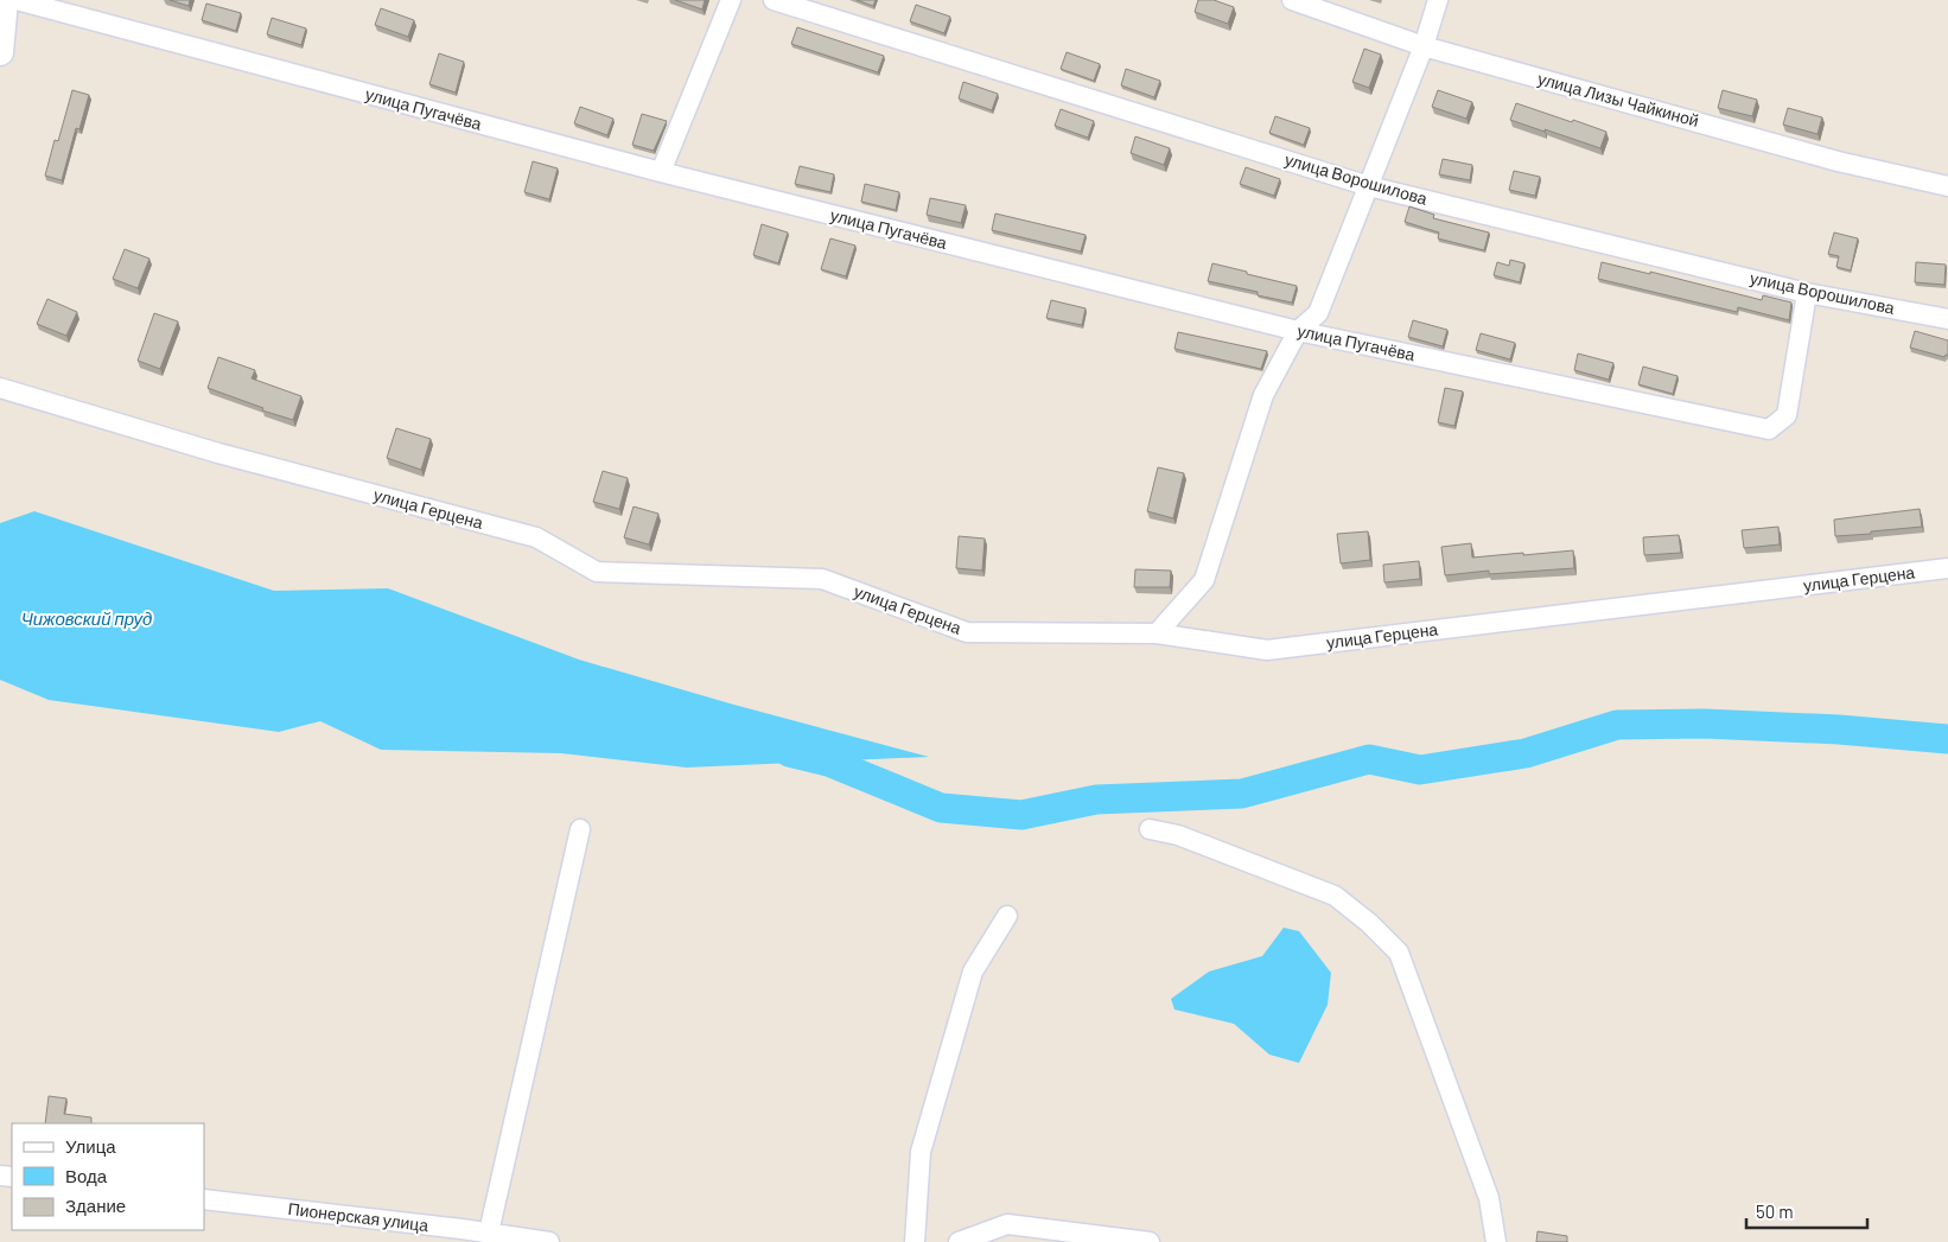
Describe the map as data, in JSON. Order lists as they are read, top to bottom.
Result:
{
  "streets": {
    "street": [
      "улица Лизы Чайкиной",
      "улица Пугачёва",
      "улица Ворошилова",
      "улица Герцена",
      "Пионерская улица"
    ]
  },
  "crossings": [
    ["улица Пугачёва", "улица Ворошилова"]
  ],
  "water": ["Чижовский пруд"],
  "legend": ["Улица", "Вода", "Здание"],
  "scale_bar": "50 m"
}
